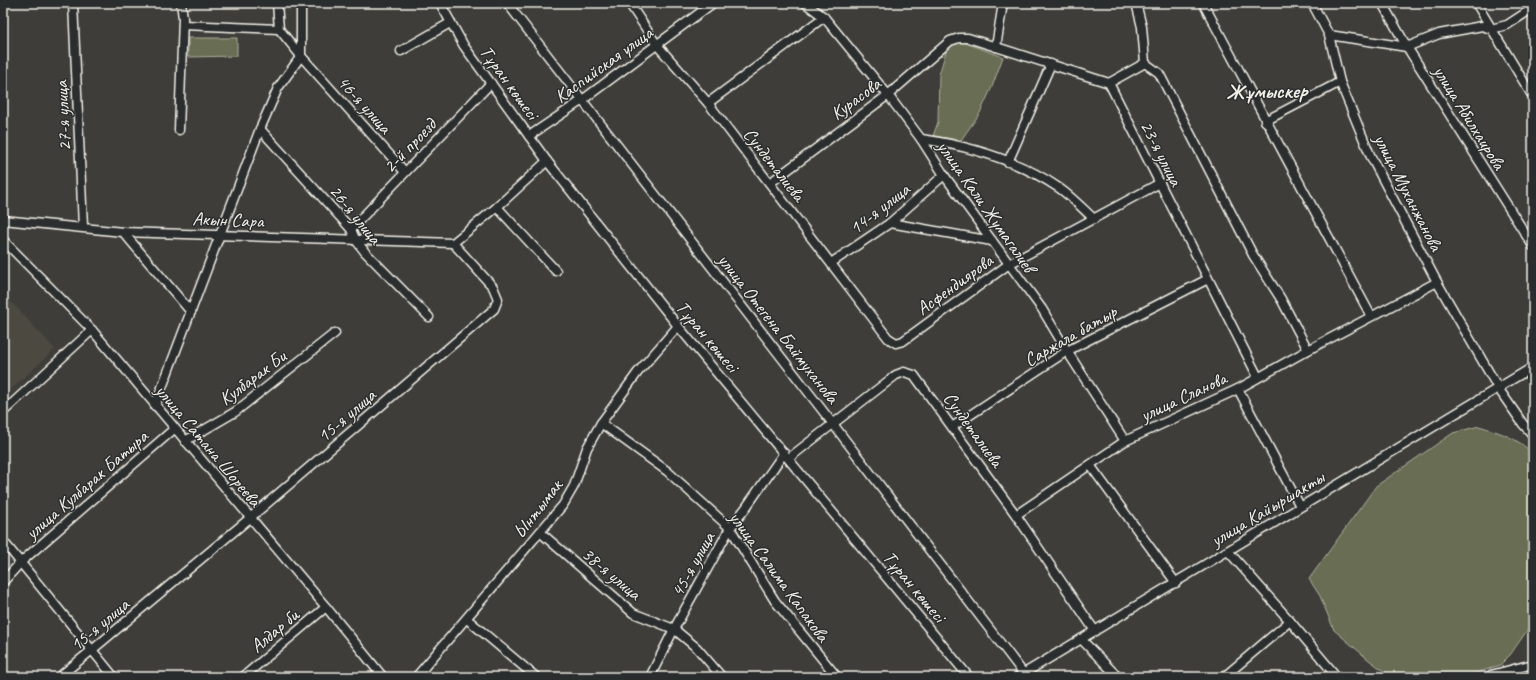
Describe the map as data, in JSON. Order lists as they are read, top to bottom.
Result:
{
  "streets": {
    "street": [
      "Каспийская улица",
      "Тұран көшесі",
      "Курасова",
      "46-я улица",
      "27-я улица",
      "улица Абилхаирова",
      "2-й проезд",
      "23-я улица",
      "Сундеталиева",
      "улица Муханжанова",
      "улица Кали Жумагалиев",
      "14-я улица",
      "26-я улица",
      "Акын Сара",
      "Асфендиярова",
      "улица Отегена Баймуханова",
      "Саржала батыр",
      "Кулбарак Би",
      "улица Сланова",
      "15-я улица",
      "улица Сатана Шореева",
      "улица Кулбарак Батыра",
      "Ынтымак",
      "улица Кайыршакты",
      "45-я улица",
      "38-я улица",
      "улица Салима Капакова",
      "Алдар би"
    ]
  },
  "crossings": [
    ["Каспийская улица", "Тұран көшесі"],
    ["Каспийская улица", "Сундеталиева"],
    ["Каспийская улица", "улица Отегена Баймуханова"],
    ["Тұран көшесі", "2-й проезд"],
    ["Тұран көшесі", "Сундеталиева"],
    ["Тұран көшесі", "Ынтымак"],
    ["Тұран көшесі", "45-я улица"],
    ["Курасова", "Сундеталиева"],
    ["Курасова", "улица Кали Жумагалиев"],
    ["46-я улица", "2-й проезд"],
    ["27-я улица", "Акын Сара"],
    ["2-й проезд", "26-я улица"],
    ["23-я улица", "Асфендиярова"],
    ["23-я улица", "Саржала батыр"],
    ["23-я улица", "улица Сланова"],
    ["Сундеталиева", "14-я улица"],
    ["Сундеталиева", "Асфендиярова"],
    ["Сундеталиева", "улица Отегена Баймуханова"],
    ["Сундеталиева", "Саржала батыр"],
    ["Сундеталиева", "улица Сланова"],
    ["Сундеталиева", "улица Кайыршакты"],
    ["Сундеталиева", "45-я улица"],
    ["улица Муханжанова", "улица Сланова"],
    ["улица Муханжанова", "улица Кайыршакты"],
    ["улица Кали Жумагалиев", "14-я улица"],
    ["улица Кали Жумагалиев", "Асфендиярова"],
    ["улица Кали Жумагалиев", "Саржала батыр"],
    ["улица Кали Жумагалиев", "улица Сланова"],
    ["26-я улица", "Акын Сара"],
    ["Акын Сара", "15-я улица"],
    ["улица Отегена Баймуханова", "улица Кайыршакты"],
    ["Кулбарак Би", "улица Сатана Шореева"],
    ["15-я улица", "улица Сатана Шореева"],
    ["улица Сатана Шореева", "улица Кулбарак Батыра"],
    ["улица Сатана Шореева", "Алдар би"],
    ["Ынтымак", "38-я улица"],
    ["Ынтымак", "улица Салима Капакова"],
    ["45-я улица", "38-я улица"],
    ["45-я улица", "улица Салима Капакова"]
  ],
  "districts": ["Жұмыскер"]
}
